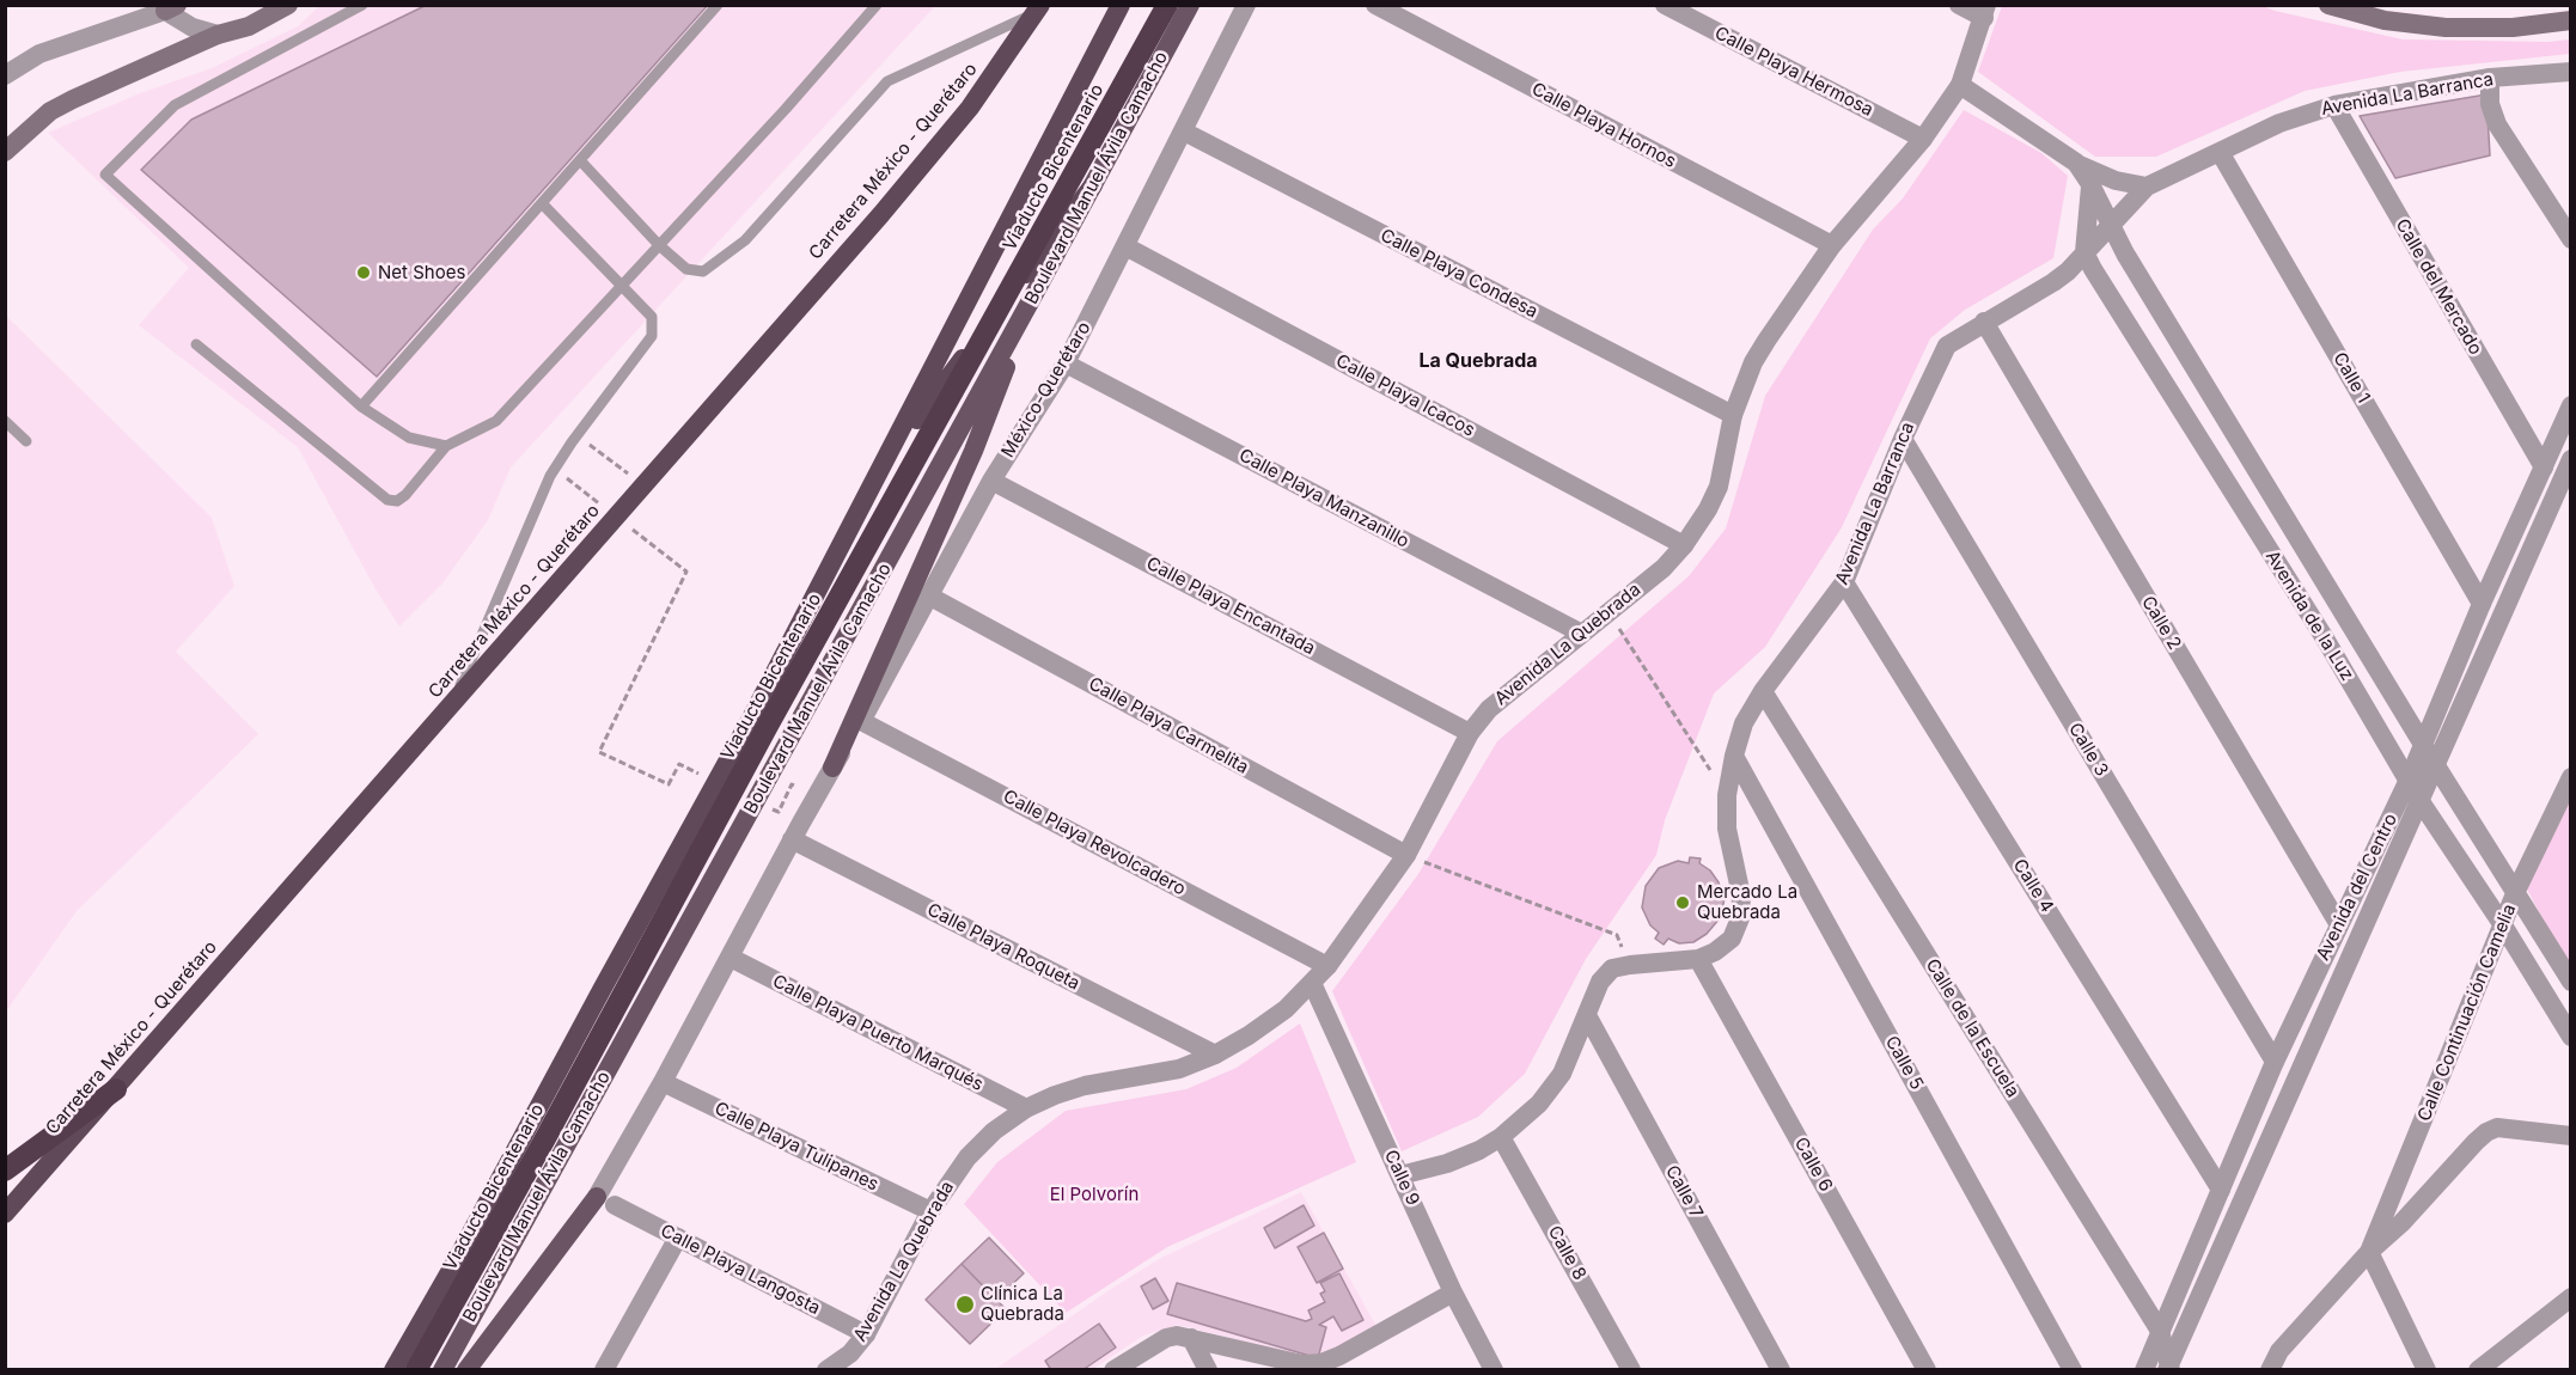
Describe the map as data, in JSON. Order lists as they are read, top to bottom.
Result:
{
  "streets": {
    "highway": ["Carretera México - Querétaro", "Viaducto Bicentenario"],
    "main road": ["Boulevard Manuel Ávila Camacho"],
    "street": [
      "Calle Playa Hermosa",
      "Avenida La Barranca",
      "Calle Playa Hornos",
      "Calle Playa Condesa",
      "Calle del Mercado",
      "Calle 1",
      "México-Querétaro",
      "Calle Playa Icacos",
      "Calle Playa Manzanillo",
      "Calle Playa Encantada",
      "Avenida de la Luz",
      "Calle 2",
      "Avenida La Quebrada",
      "Calle Playa Carmelita",
      "Calle 3",
      "Calle Playa Revolcadero",
      "Calle 4",
      "Avenida del Centro",
      "Calle Playa Roqueta",
      "Calle Continuación Camelia",
      "Calle de la Escuela",
      "Calle Playa Puerto Marqués",
      "Calle 5",
      "Calle Playa Tulipanes",
      "Calle 6",
      "Calle 9",
      "Calle 7",
      "Calle 8",
      "Calle Playa Langosta"
    ]
  },
  "crossings": [
    ["Calle Playa Hermosa", "Avenida La Quebrada"],
    ["Avenida La Barranca", "Calle del Mercado"],
    ["Avenida La Barranca", "Calle 1"],
    ["Avenida La Barranca", "Avenida de la Luz"],
    ["Avenida La Barranca", "Calle 2"],
    ["Avenida La Barranca", "Calle 3"],
    ["Avenida La Barranca", "Calle 4"],
    ["Avenida La Barranca", "Calle de la Escuela"],
    ["Avenida La Barranca", "Calle 5"],
    ["Avenida La Barranca", "Calle 6"],
    ["Avenida La Barranca", "Calle 9"],
    ["Avenida La Barranca", "Calle 7"],
    ["Avenida La Barranca", "Calle 8"],
    ["Calle Playa Hornos", "Avenida La Quebrada"],
    ["Calle Playa Condesa", "México-Querétaro"],
    ["Calle Playa Condesa", "Avenida La Quebrada"],
    ["Calle del Mercado", "Avenida del Centro"],
    ["Calle 1", "Avenida del Centro"],
    ["México-Querétaro", "Calle Playa Icacos"],
    ["México-Querétaro", "Calle Playa Manzanillo"],
    ["México-Querétaro", "Calle Playa Encantada"],
    ["México-Querétaro", "Calle Playa Carmelita"],
    ["México-Querétaro", "Calle Playa Revolcadero"],
    ["México-Querétaro", "Calle Playa Roqueta"],
    ["México-Querétaro", "Calle Playa Puerto Marqués"],
    ["México-Querétaro", "Calle Playa Tulipanes"],
    ["México-Querétaro", "Calle Playa Langosta"],
    ["Calle Playa Icacos", "Avenida La Quebrada"],
    ["Calle Playa Manzanillo", "Avenida La Quebrada"],
    ["Calle Playa Encantada", "Avenida La Quebrada"],
    ["Avenida de la Luz", "Avenida La Quebrada"],
    ["Avenida de la Luz", "Avenida del Centro"],
    ["Avenida de la Luz", "Calle Continuación Camelia"],
    ["Calle 2", "Avenida del Centro"],
    ["Avenida La Quebrada", "Calle Playa Carmelita"],
    ["Avenida La Quebrada", "Calle Playa Revolcadero"],
    ["Avenida La Quebrada", "Calle Playa Roqueta"],
    ["Avenida La Quebrada", "Calle Playa Puerto Marqués"],
    ["Avenida La Quebrada", "Calle Playa Tulipanes"],
    ["Avenida La Quebrada", "Calle 9"],
    ["Avenida La Quebrada", "Calle Playa Langosta"],
    ["Calle 3", "Avenida del Centro"],
    ["Calle 4", "Avenida del Centro"],
    ["Avenida del Centro", "Calle de la Escuela"]
  ],
  "districts": ["La Quebrada"],
  "parks": ["El Polvorín"],
  "places": ["Net Shoes", "Mercado La Quebrada", "Clínica La Quebrada"]
}
